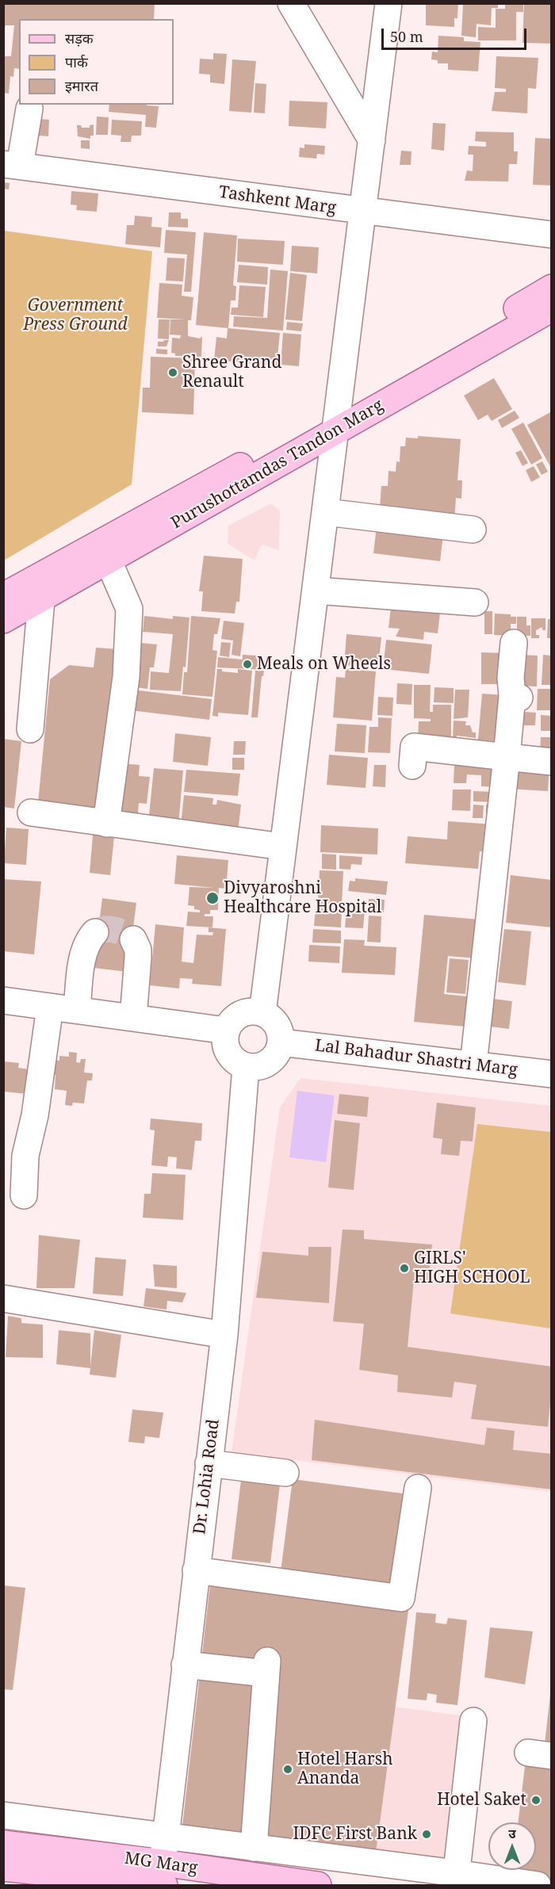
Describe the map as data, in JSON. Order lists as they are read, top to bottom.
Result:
{
  "streets": {
    "main road": ["Purushottamdas Tandon Marg", "MG Marg"],
    "street": ["Tashkent Marg", "Lal Bahadur Shastri Marg", "Dr. Lohia Road"]
  },
  "crossings": [
    ["Lal Bahadur Shastri Marg", "Dr. Lohia Road"],
    ["Dr. Lohia Road", "MG Marg"]
  ],
  "parks": ["Government Press Ground"],
  "places": [
    "Shree Grand Renault",
    "Meals on Wheels",
    "Divyaroshni Healthcare Hospital",
    "GIRLS' HIGH SCHOOL",
    "Hotel Harsh Ananda",
    "Hotel Saket",
    "IDFC First Bank"
  ],
  "legend": ["सड़क", "पार्क", "इमारत"],
  "scale_bar": "50 m",
  "north": "top"
}
